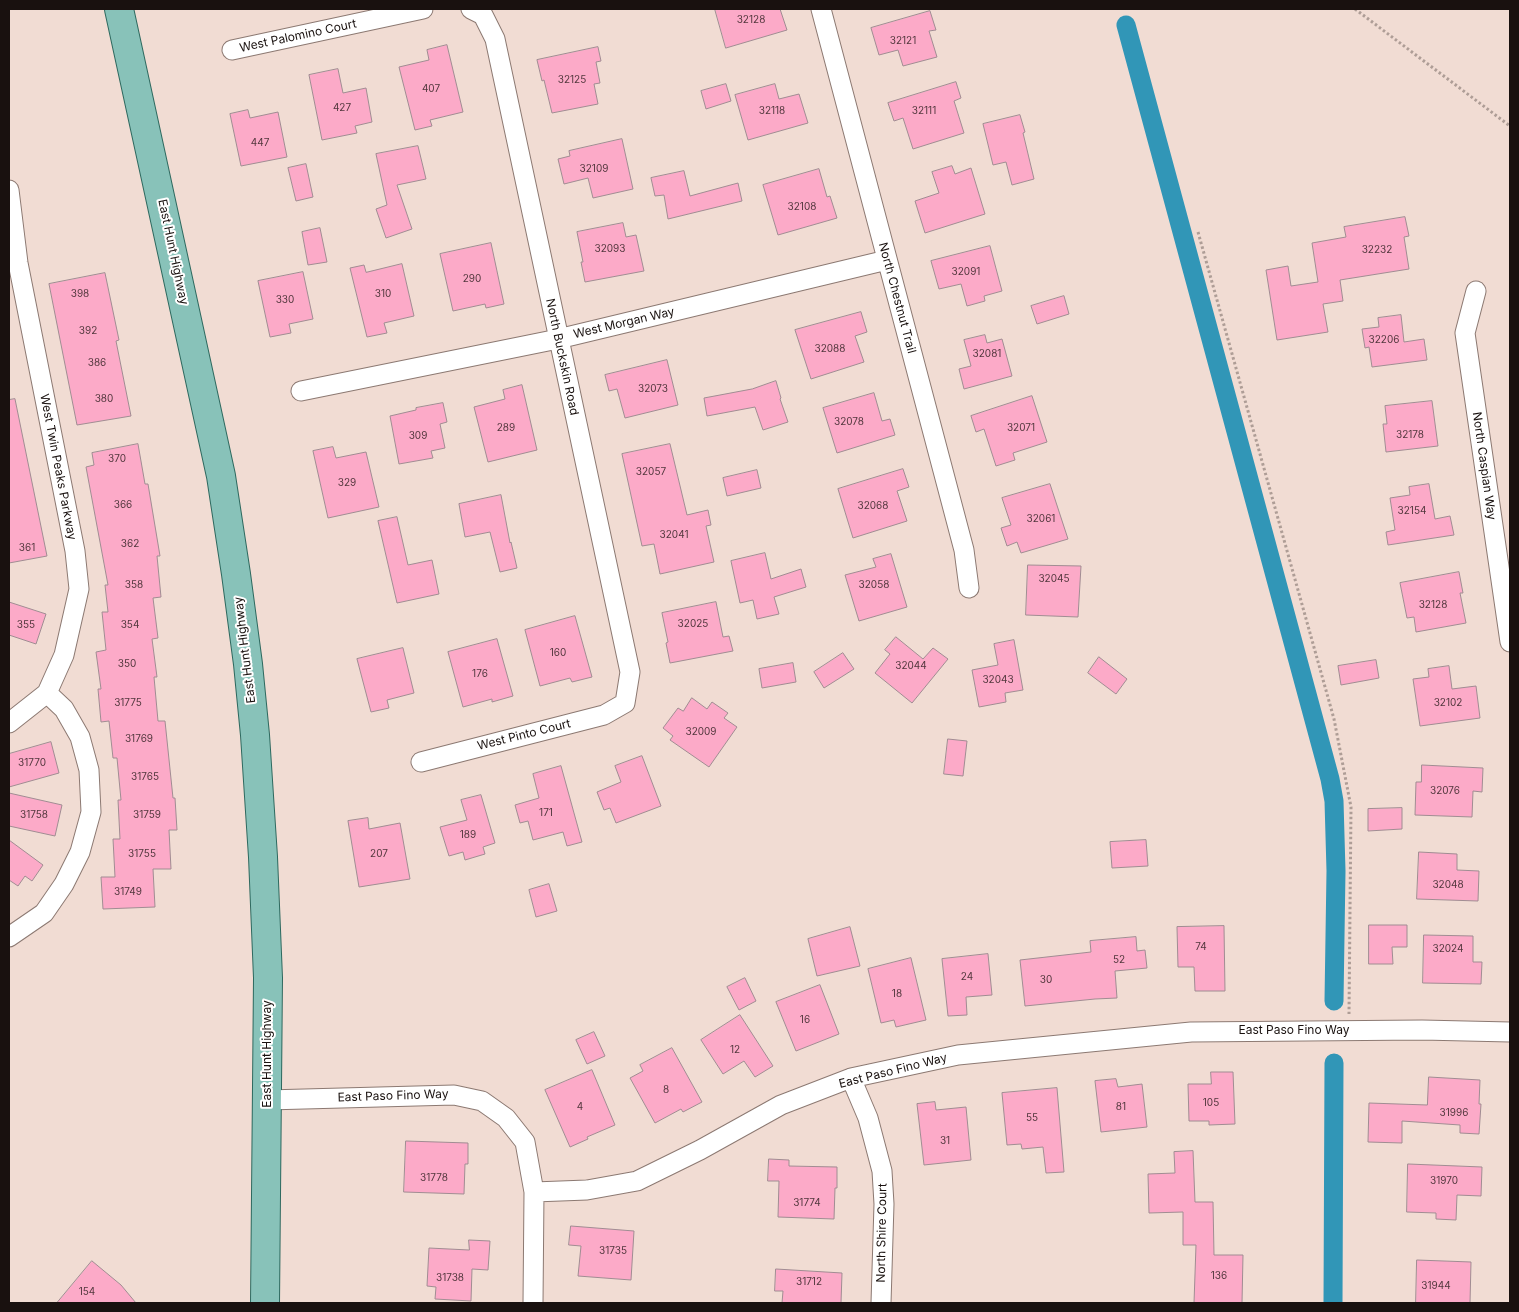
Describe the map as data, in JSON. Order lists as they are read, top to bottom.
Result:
{
  "streets": {
    "main road": ["East Hunt Highway"],
    "street": [
      "West Palomino Court",
      "North Chestnut Trail",
      "West Morgan Way",
      "North Buckskin Road",
      "North Caspian Way",
      "West Twin Peaks Parkway",
      "West Pinto Court",
      "East Paso Fino Way",
      "North Shire Court"
    ]
  },
  "crossings": [
    ["East Hunt Highway", "East Paso Fino Way"],
    ["North Chestnut Trail", "West Morgan Way"],
    ["West Morgan Way", "North Buckskin Road"],
    ["North Buckskin Road", "West Pinto Court"],
    ["East Paso Fino Way", "North Shire Court"]
  ],
  "house_numbers": [
    "32128",
    "32121",
    "32125",
    "407",
    "427",
    "32118",
    "32111",
    "447",
    "32109",
    "32108",
    "32093",
    "32232",
    "32091",
    "290",
    "398",
    "310",
    "330",
    "392",
    "32206",
    "32088",
    "32081",
    "386",
    "32073",
    "380",
    "32078",
    "289",
    "32071",
    "32178",
    "309",
    "370",
    "32057",
    "329",
    "366",
    "32068",
    "32154",
    "32061",
    "32041",
    "362",
    "361",
    "32045",
    "358",
    "32058",
    "32128",
    "32025",
    "355",
    "354",
    "160",
    "350",
    "32044",
    "176",
    "32043",
    "31775",
    "32102",
    "32009",
    "31769",
    "31770",
    "31765",
    "32076",
    "171",
    "31758",
    "31759",
    "189",
    "31755",
    "207",
    "32048",
    "31749",
    "74",
    "32024",
    "52",
    "24",
    "30",
    "18",
    "16",
    "12",
    "8",
    "105",
    "4",
    "81",
    "31996",
    "55",
    "31",
    "31778",
    "31970",
    "31774",
    "31735",
    "136",
    "31738",
    "31712",
    "31944",
    "154"
  ]
}
